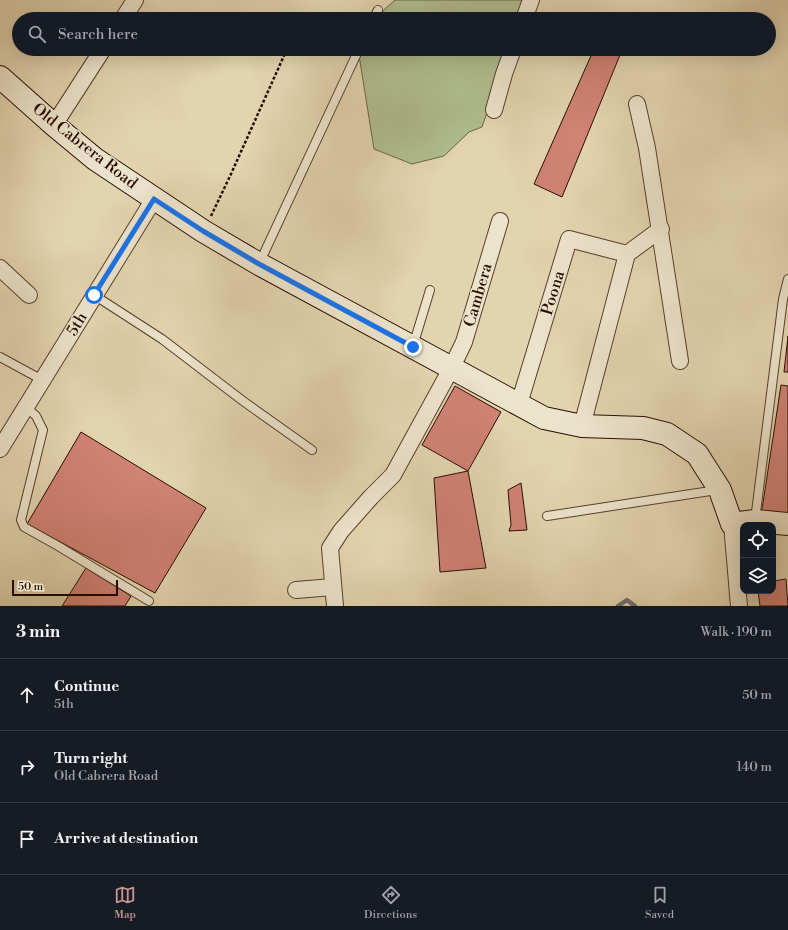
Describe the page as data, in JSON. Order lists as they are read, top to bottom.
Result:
{
  "streets": {
    "street": [
      "Old Cabrera Road",
      "Poona",
      "Cambera",
      "5th"
    ]
  },
  "crossings": [
    ["Old Cabrera Road", "Poona"],
    ["Old Cabrera Road", "Cambera"],
    ["Old Cabrera Road", "5th"]
  ],
  "scale_bar": "50 m",
  "page": {
    "search": "Search here",
    "scale": "50 m",
    "heading": ["3 min", "Walk · 190 m"],
    "list": [
      ["Continue", "5th", "50 m"],
      ["Turn right", "Old Cabrera Road", "140 m"],
      "Arrive at destination"
    ],
    "nav": ["Map", "Directions", "Saved"]
  }
}
